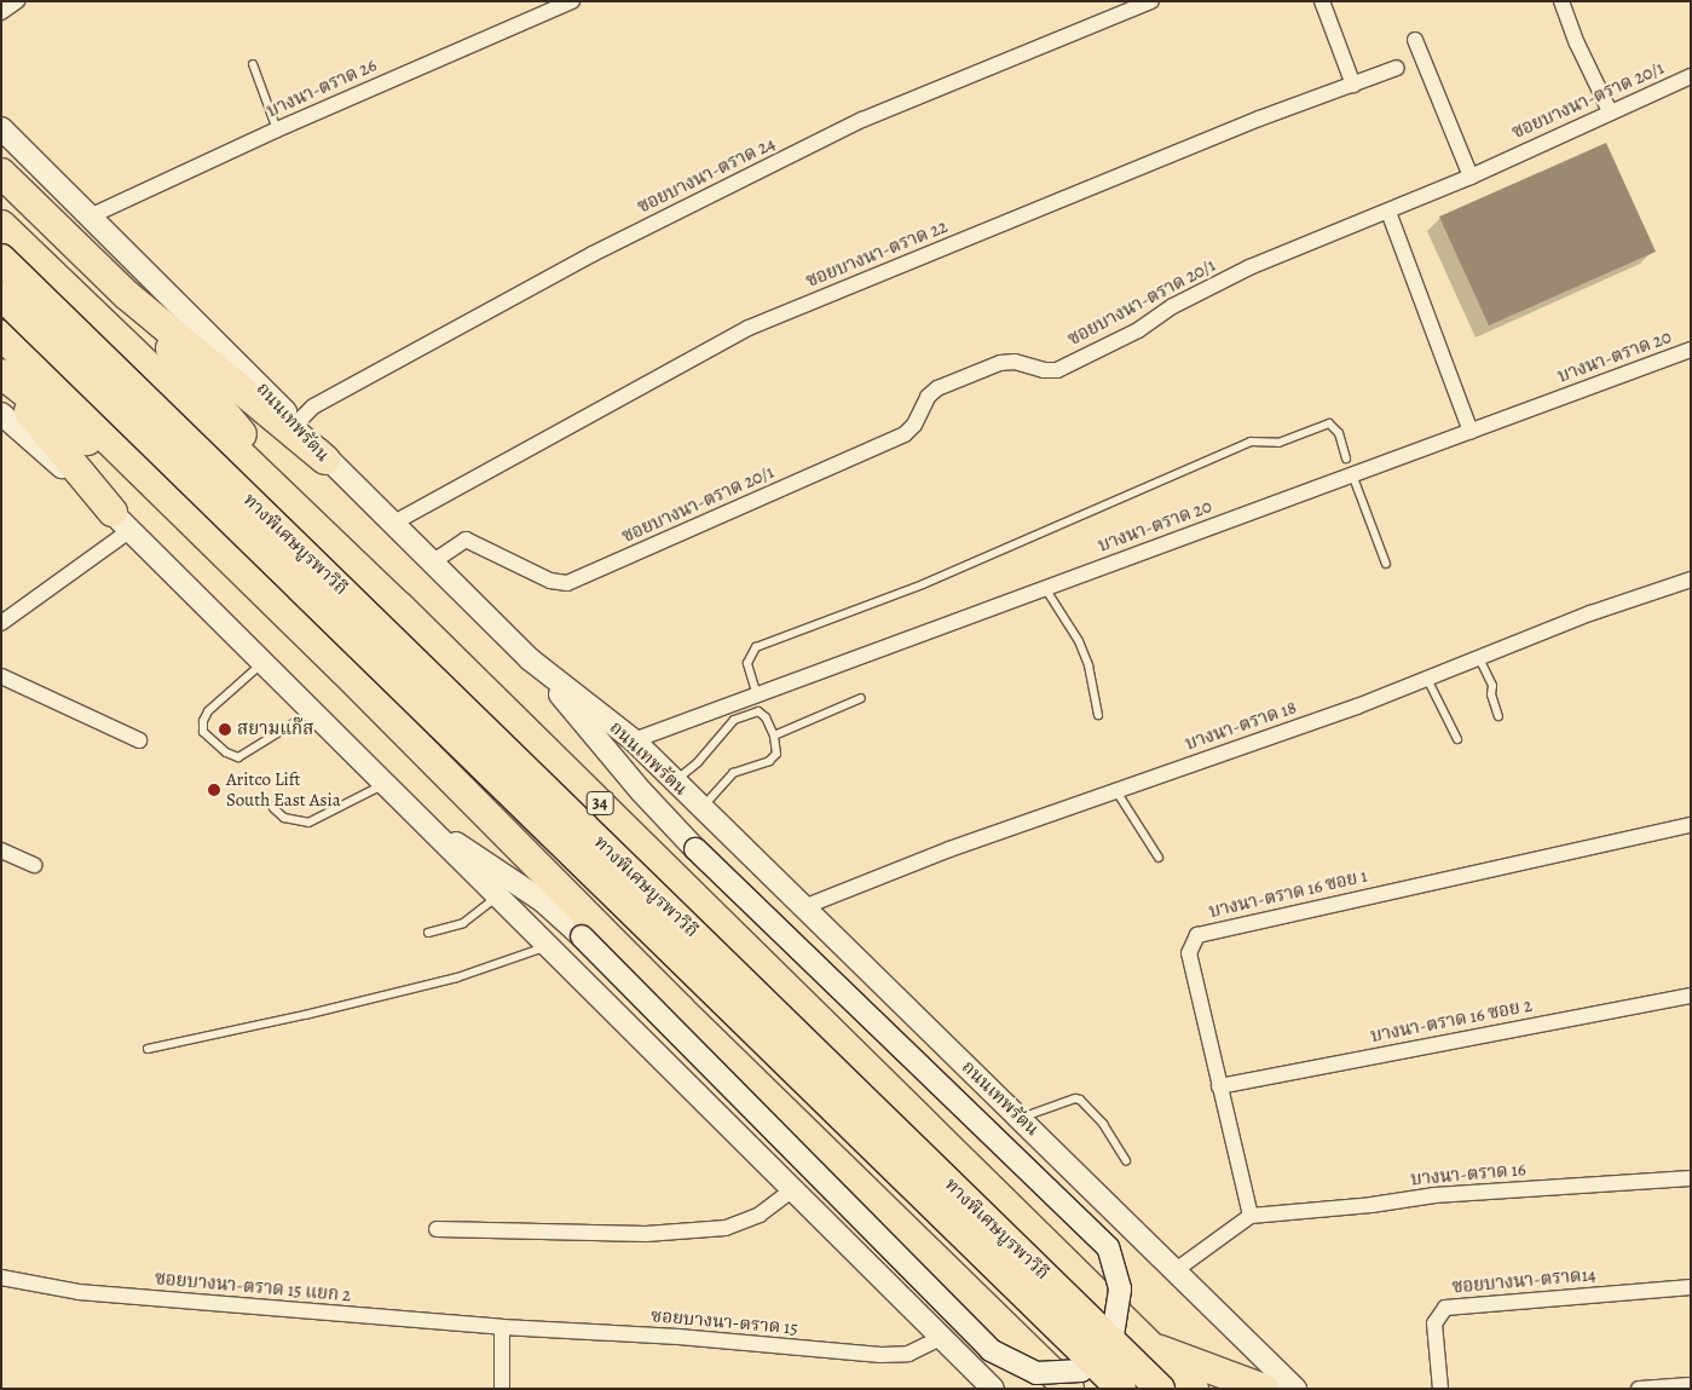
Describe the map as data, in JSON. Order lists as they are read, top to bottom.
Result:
{
  "streets": {
    "highway": ["ทางพิเศษบูรพาวิถี", "34"],
    "main road": ["ถนนเทพรัตน"],
    "street": [
      "บางนา-ตราด 26",
      "ซอยบางนา-ตราด 20/1",
      "ซอยบางนา-ตราด 24",
      "ซอยบางนา-ตราด 22",
      "บางนา-ตราด 20",
      "บางนา-ตราด 18",
      "บางนา-ตราด 16 ซอย 1",
      "บางนา-ตราด 16 ซอย 2",
      "บางนา-ตราด 16",
      "ซอยบางนา-ตราด14",
      "ซอยบางนา-ตราด 15 แยก 2",
      "ซอยบางนา-ตราด 15"
    ]
  },
  "crossings": [
    ["บางนา-ตราด 26", "ถนนเทพรัตน"],
    ["ซอยบางนา-ตราด 20/1", "ถนนเทพรัตน"],
    ["ซอยบางนา-ตราด 24", "ถนนเทพรัตน"],
    ["ซอยบางนา-ตราด 22", "ถนนเทพรัตน"],
    ["บางนา-ตราด 20", "ถนนเทพรัตน"],
    ["ถนนเทพรัตน", "บางนา-ตราด 18"],
    ["บางนา-ตราด 16 ซอย 1", "บางนา-ตราด 16 ซอย 2"],
    ["บางนา-ตราด 16 ซอย 1", "บางนา-ตราด 16"],
    ["ซอยบางนา-ตราด 15 แยก 2", "ซอยบางนา-ตราด 15"]
  ],
  "places": ["สยามแก๊ส", "Aritco Lift South East Asia"]
}
